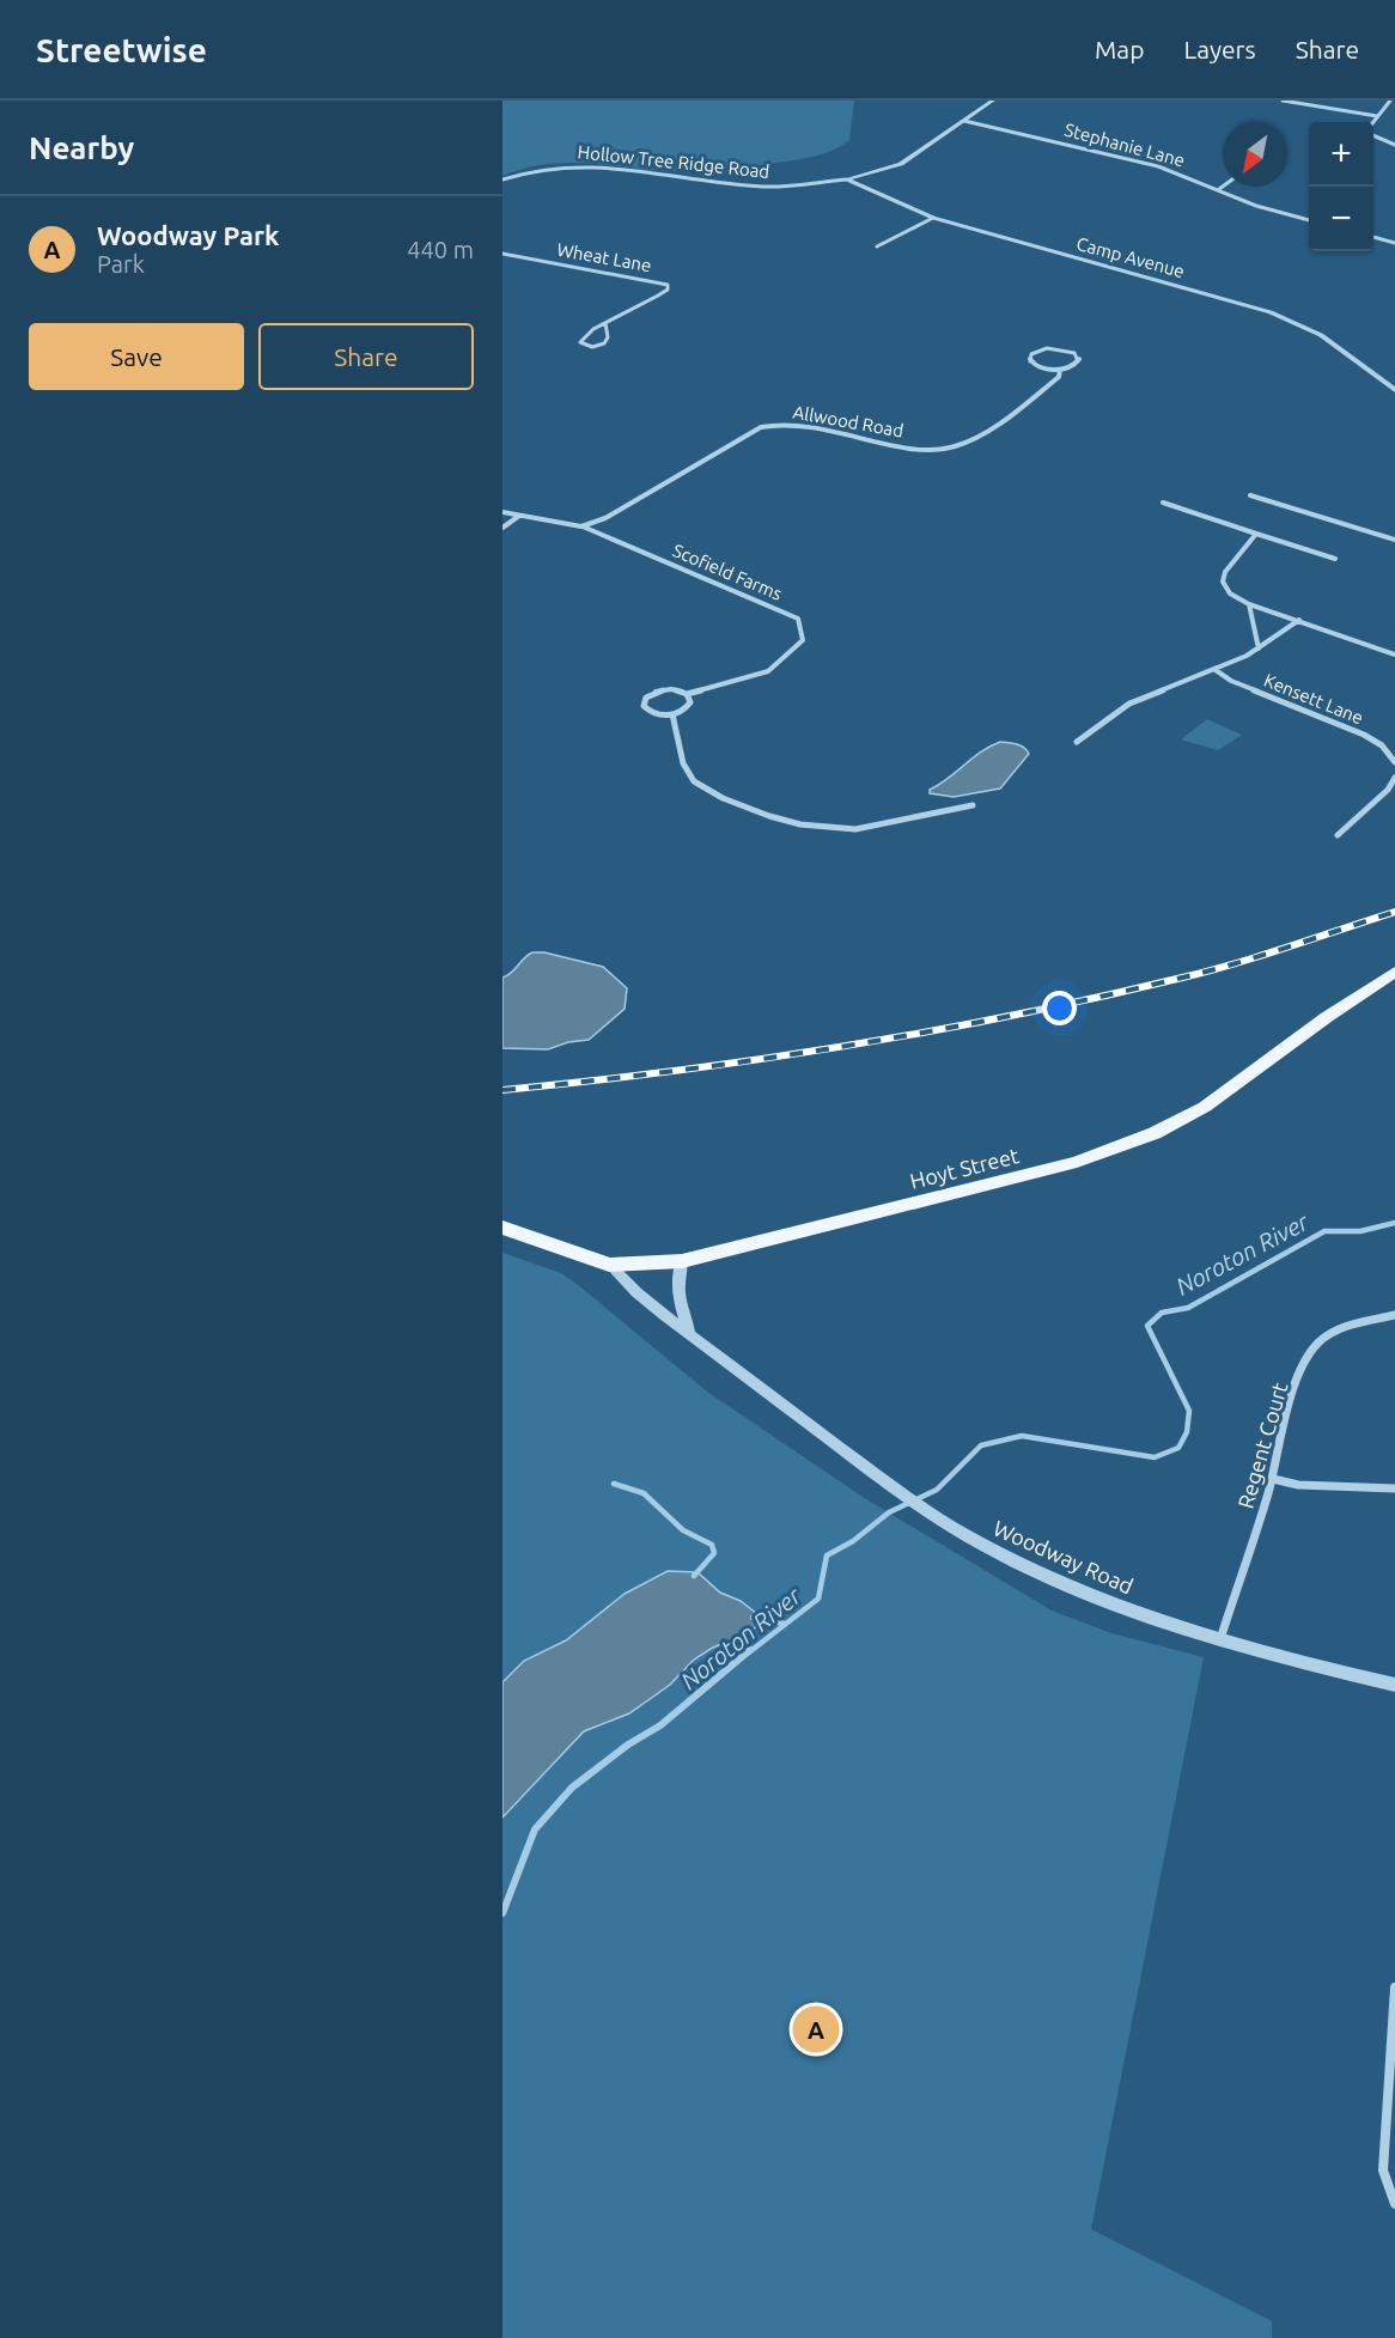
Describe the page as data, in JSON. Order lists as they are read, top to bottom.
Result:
{
  "streets": {
    "main road": ["Hoyt Street"],
    "street": [
      "Stephanie Lane",
      "Hollow Tree Ridge Road",
      "Wheat Lane",
      "Camp Avenue",
      "Allwood Road",
      "Scofield Farms",
      "Kensett Lane",
      "Regent Court",
      "Woodway Road"
    ]
  },
  "crossings": [
    ["Stephanie Lane", "Hollow Tree Ridge Road"],
    ["Hollow Tree Ridge Road", "Camp Avenue"],
    ["Allwood Road", "Scofield Farms"],
    ["Hoyt Street", "Woodway Road"],
    ["Regent Court", "Woodway Road"]
  ],
  "water": ["Noroton River"],
  "north": "bottom left",
  "page": {
    "header": "Streetwise",
    "nav": ["Map", "Layers", "Share"],
    "heading": "Nearby",
    "map_buttons": ["+", "−"],
    "list": [
      {
        "mark": "A",
        "name": "Woodway Park",
        "note": "Park",
        "value": "440 m"
      }
    ],
    "buttons": ["Save", "Share"],
    "pins": "A"
  }
}
